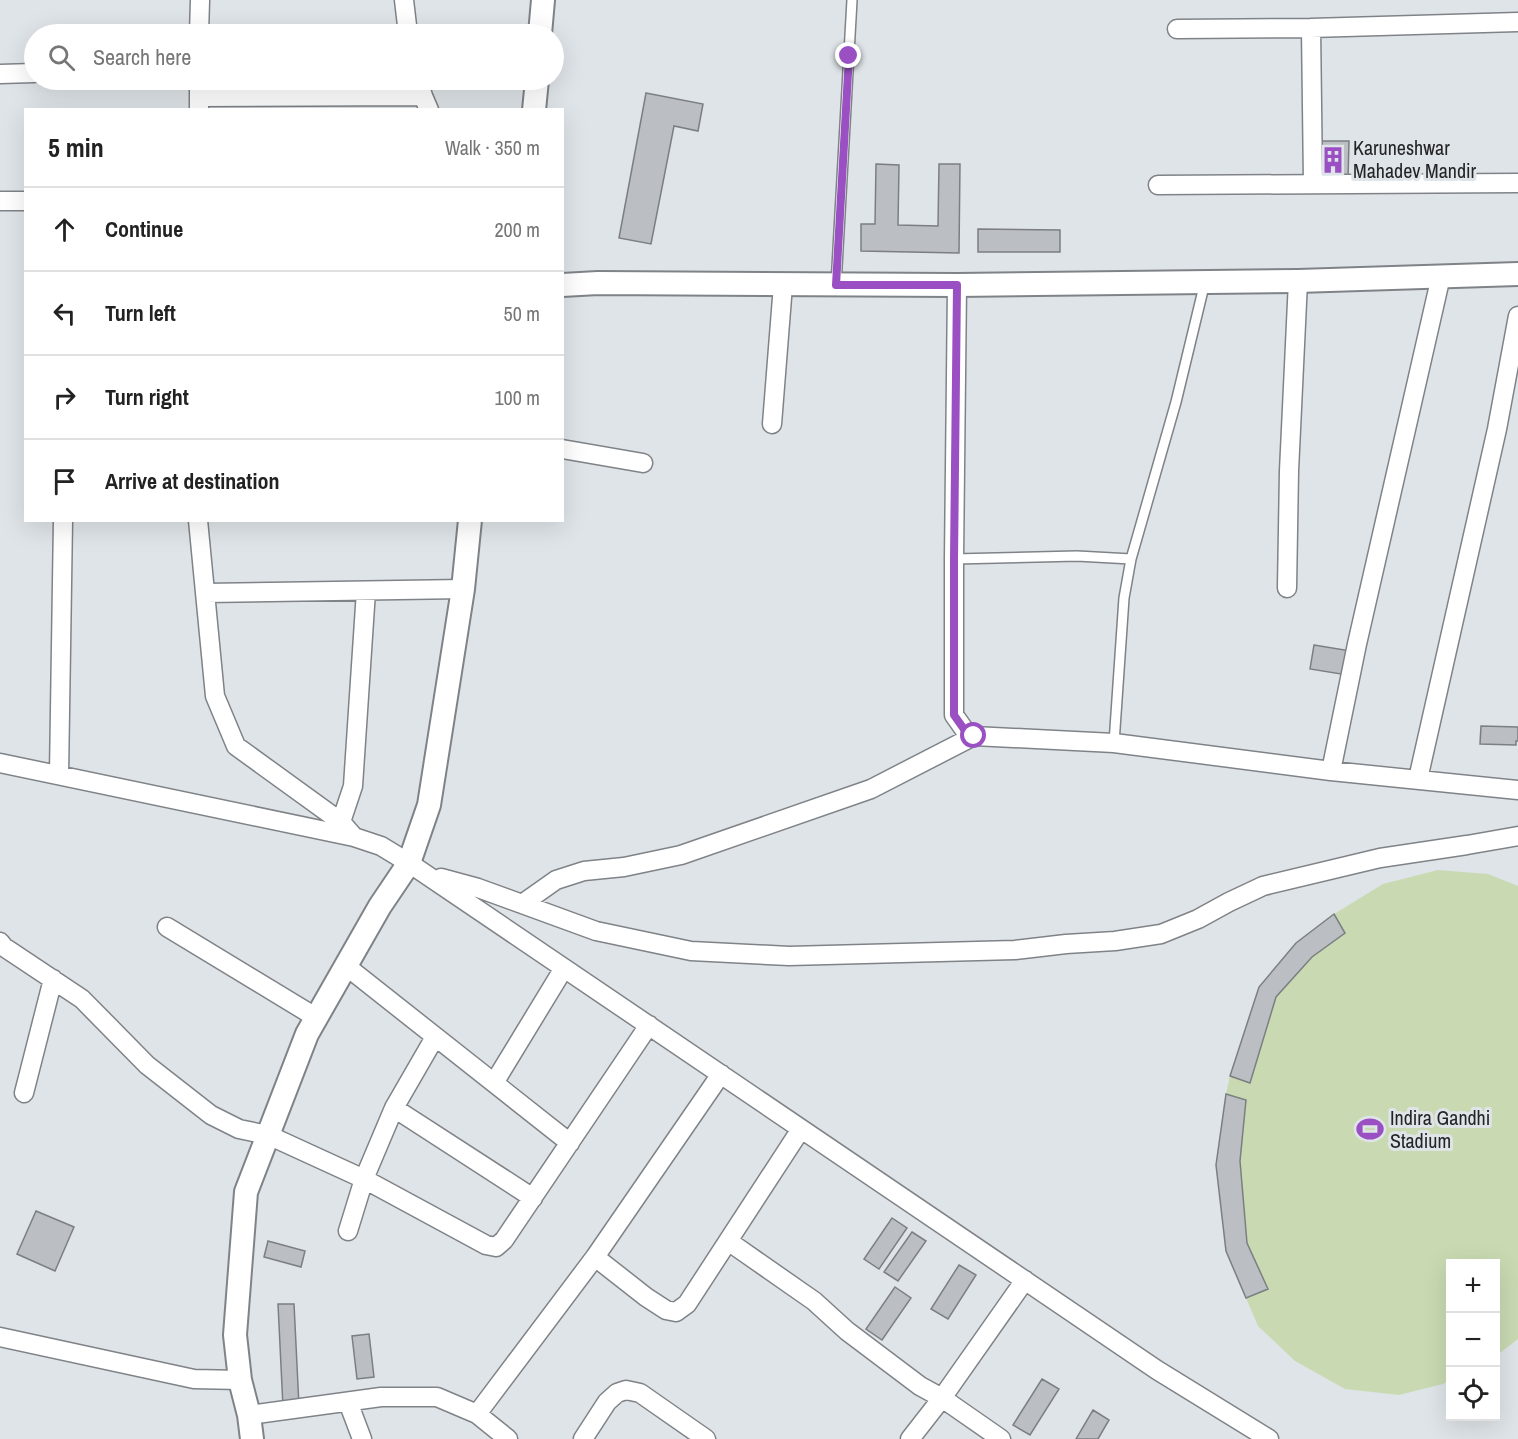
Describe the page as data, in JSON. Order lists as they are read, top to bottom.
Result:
{
  "places": {
    "building": ["Karuneshwar Mahadev Mandir"],
    "sports": ["Indira Gandhi Stadium"]
  },
  "page": {
    "search": "Search here",
    "heading": ["5 min", "Walk · 350 m"],
    "list": [
      ["Continue", "200 m"],
      ["Turn left", "50 m"],
      ["Turn right", "100 m"],
      "Arrive at destination"
    ],
    "map_buttons": ["+", "−"]
  }
}
